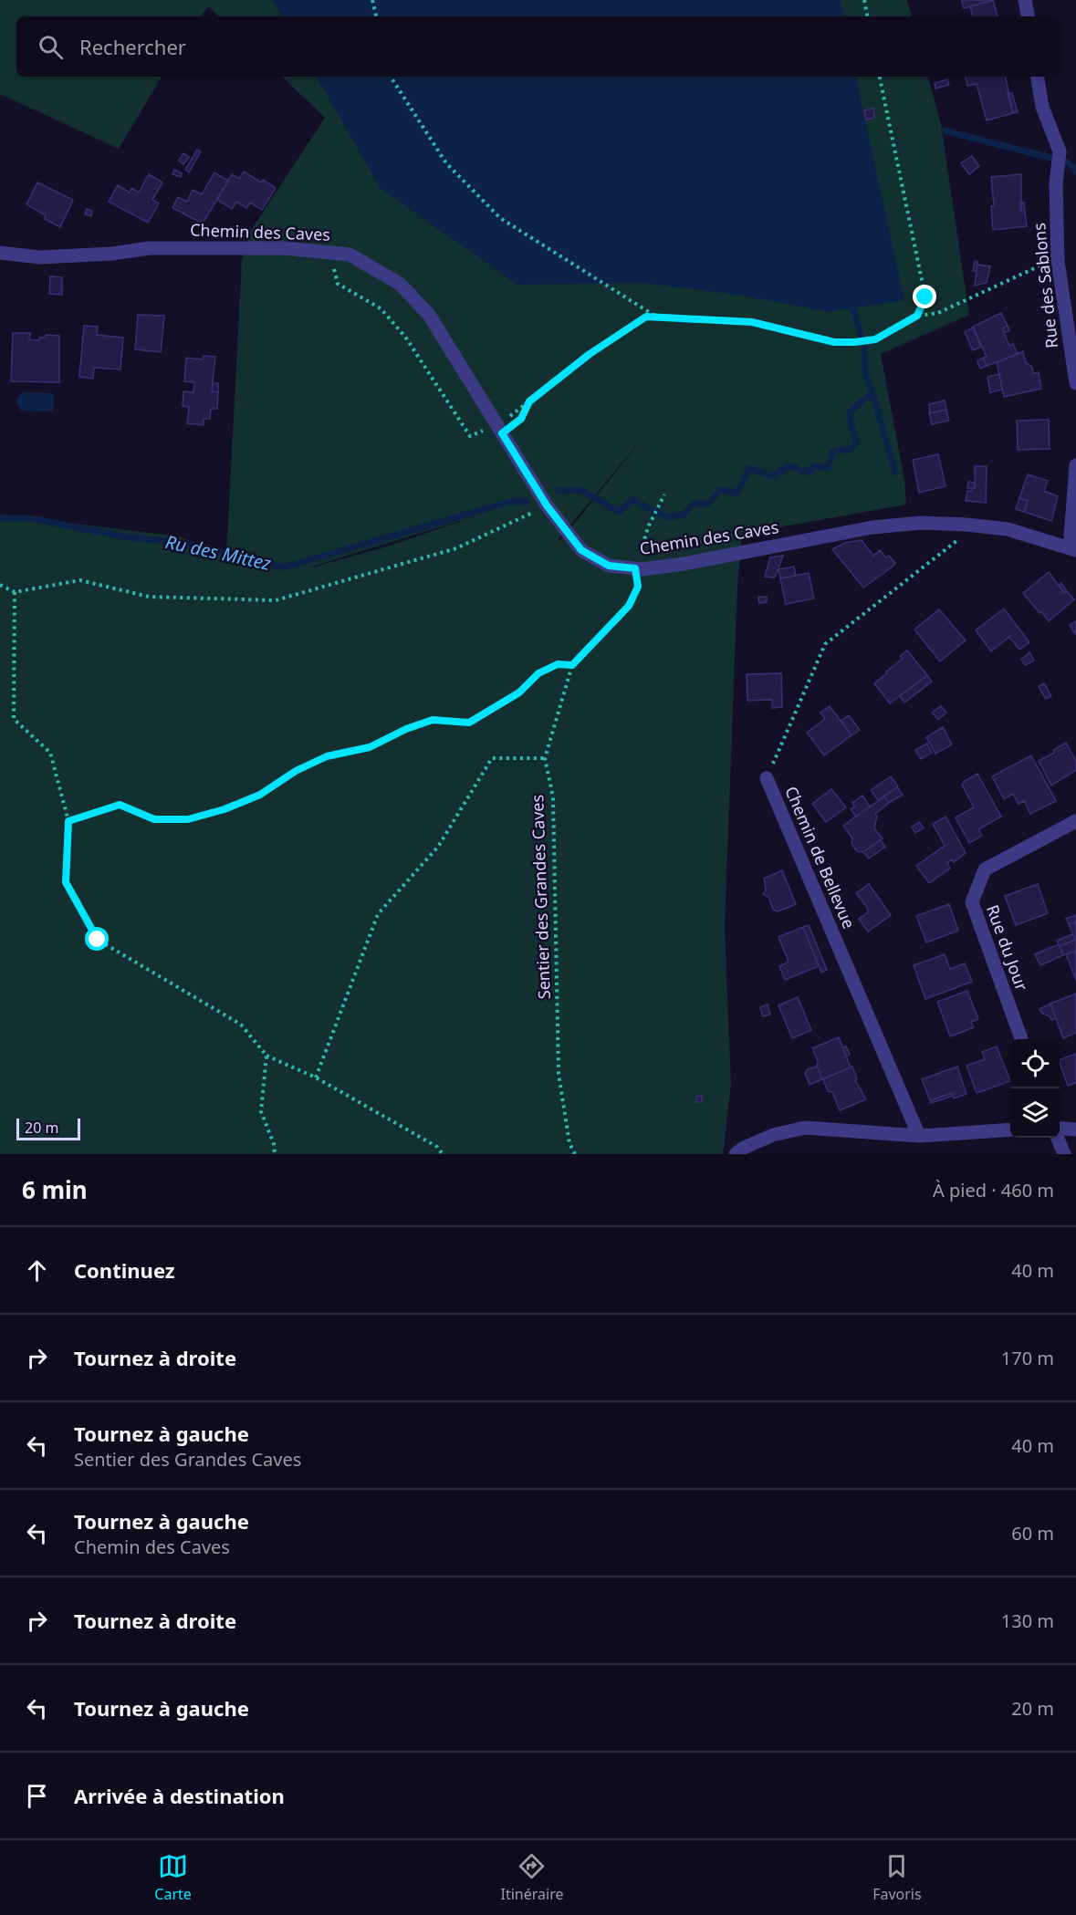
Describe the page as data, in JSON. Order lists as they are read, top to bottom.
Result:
{
  "streets": {
    "street": [
      "Chemin des Caves",
      "Rue des Sablons",
      "Chemin de Bellevue",
      "Rue du Jour"
    ],
    "path": ["Sentier des Grandes Caves"]
  },
  "crossings": [
    ["Chemin des Caves", "Chemin de Bellevue"],
    ["Chemin des Caves", "Sentier des Grandes Caves"]
  ],
  "water": ["Ru des Mittez"],
  "scale_bar": "20 m",
  "page": {
    "search": "Rechercher",
    "scale": "20 m",
    "heading": ["6 min", "À pied · 460 m"],
    "list": [
      ["Continuez", "40 m"],
      ["Tournez à droite", "170 m"],
      ["Tournez à gauche", "Sentier des Grandes Caves", "40 m"],
      ["Tournez à gauche", "Chemin des Caves", "60 m"],
      ["Tournez à droite", "130 m"],
      ["Tournez à gauche", "20 m"],
      "Arrivée à destination"
    ],
    "nav": ["Carte", "Itinéraire", "Favoris"]
  }
}
